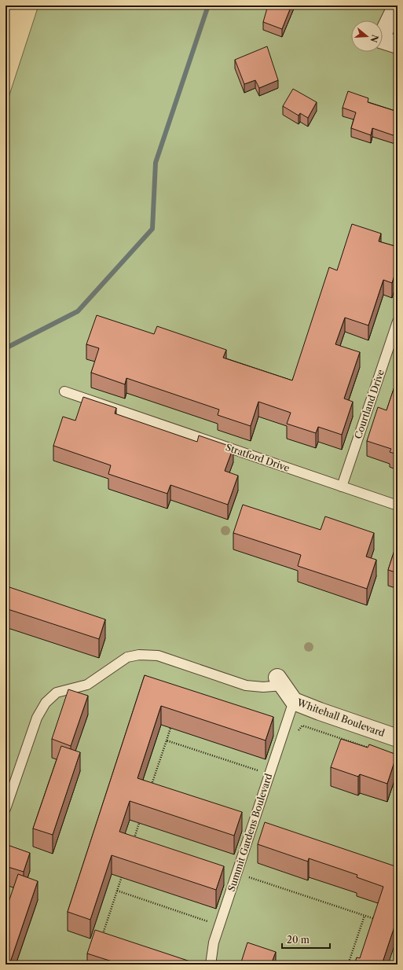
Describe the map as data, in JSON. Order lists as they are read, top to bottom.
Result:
{
  "streets": {
    "street": ["Whitehall Boulevard"],
    "lane": ["Courtland Drive", "Stratford Drive", "Summit Gardens Boulevard"]
  },
  "crossings": [
    ["Courtland Drive", "Stratford Drive"],
    ["Whitehall Boulevard", "Summit Gardens Boulevard"]
  ],
  "scale_bar": "20 m",
  "north": "right"
}
